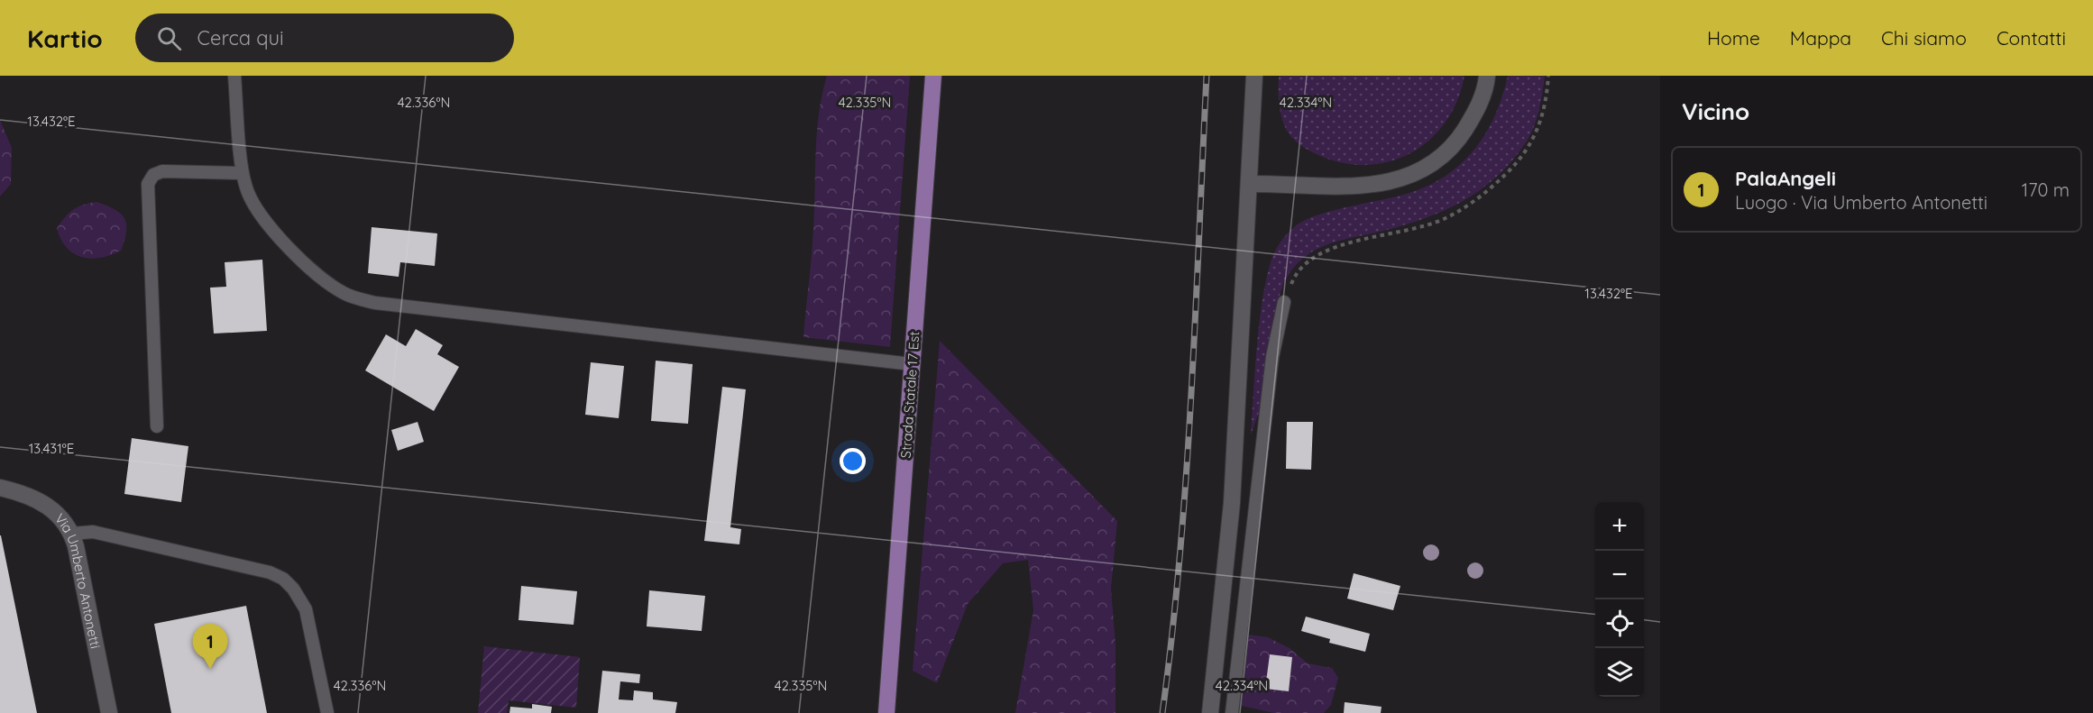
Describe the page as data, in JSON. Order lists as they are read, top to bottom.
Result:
{
  "streets": {
    "main road": ["Strada Statale 17 Est"],
    "street": ["Via Umberto Antonetti"]
  },
  "page": {
    "header": "Kartio",
    "search": "Cerca qui",
    "nav": [
      "Home",
      "Mappa",
      "Chi siamo",
      "Contatti"
    ],
    "heading": "Vicino",
    "list": [
      {
        "mark": "1",
        "name": "PalaAngeli",
        "note": "Luogo · Via Umberto Antonetti",
        "value": "170 m"
      }
    ],
    "map_buttons": ["+", "−"],
    "pins": "1"
  },
  "coordinates": [
    "42.336°N",
    "42.335°N",
    "42.334°N",
    "13.432°E",
    "13.431°E"
  ]
}
